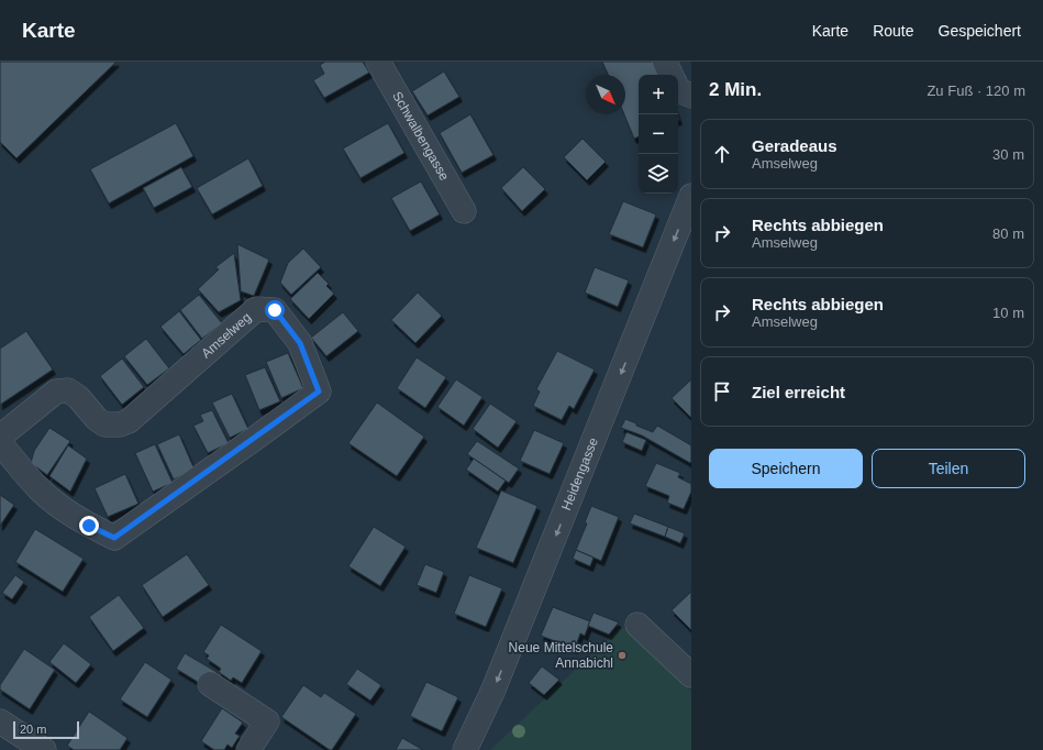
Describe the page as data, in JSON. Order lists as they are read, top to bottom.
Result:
{
  "streets": {
    "street": ["Schwalbengasse", "Amselweg", "Heidengasse"]
  },
  "one_way": ["Heidengasse"],
  "places": ["Neue Mittelschule Annabichl"],
  "scale_bar": "20 m",
  "north": "bottom right",
  "page": {
    "header": "Karte",
    "nav": ["Karte", "Route", "Gespeichert"],
    "heading": ["2 Min.", "Zu Fuß · 120 m"],
    "map_buttons": ["+", "−"],
    "list": [
      ["Geradeaus", "Amselweg", "30 m"],
      ["Rechts abbiegen", "Amselweg", "80 m"],
      ["Rechts abbiegen", "Amselweg", "10 m"],
      "Ziel erreicht"
    ],
    "buttons": ["Speichern", "Teilen"],
    "scale": "20 m"
  }
}
